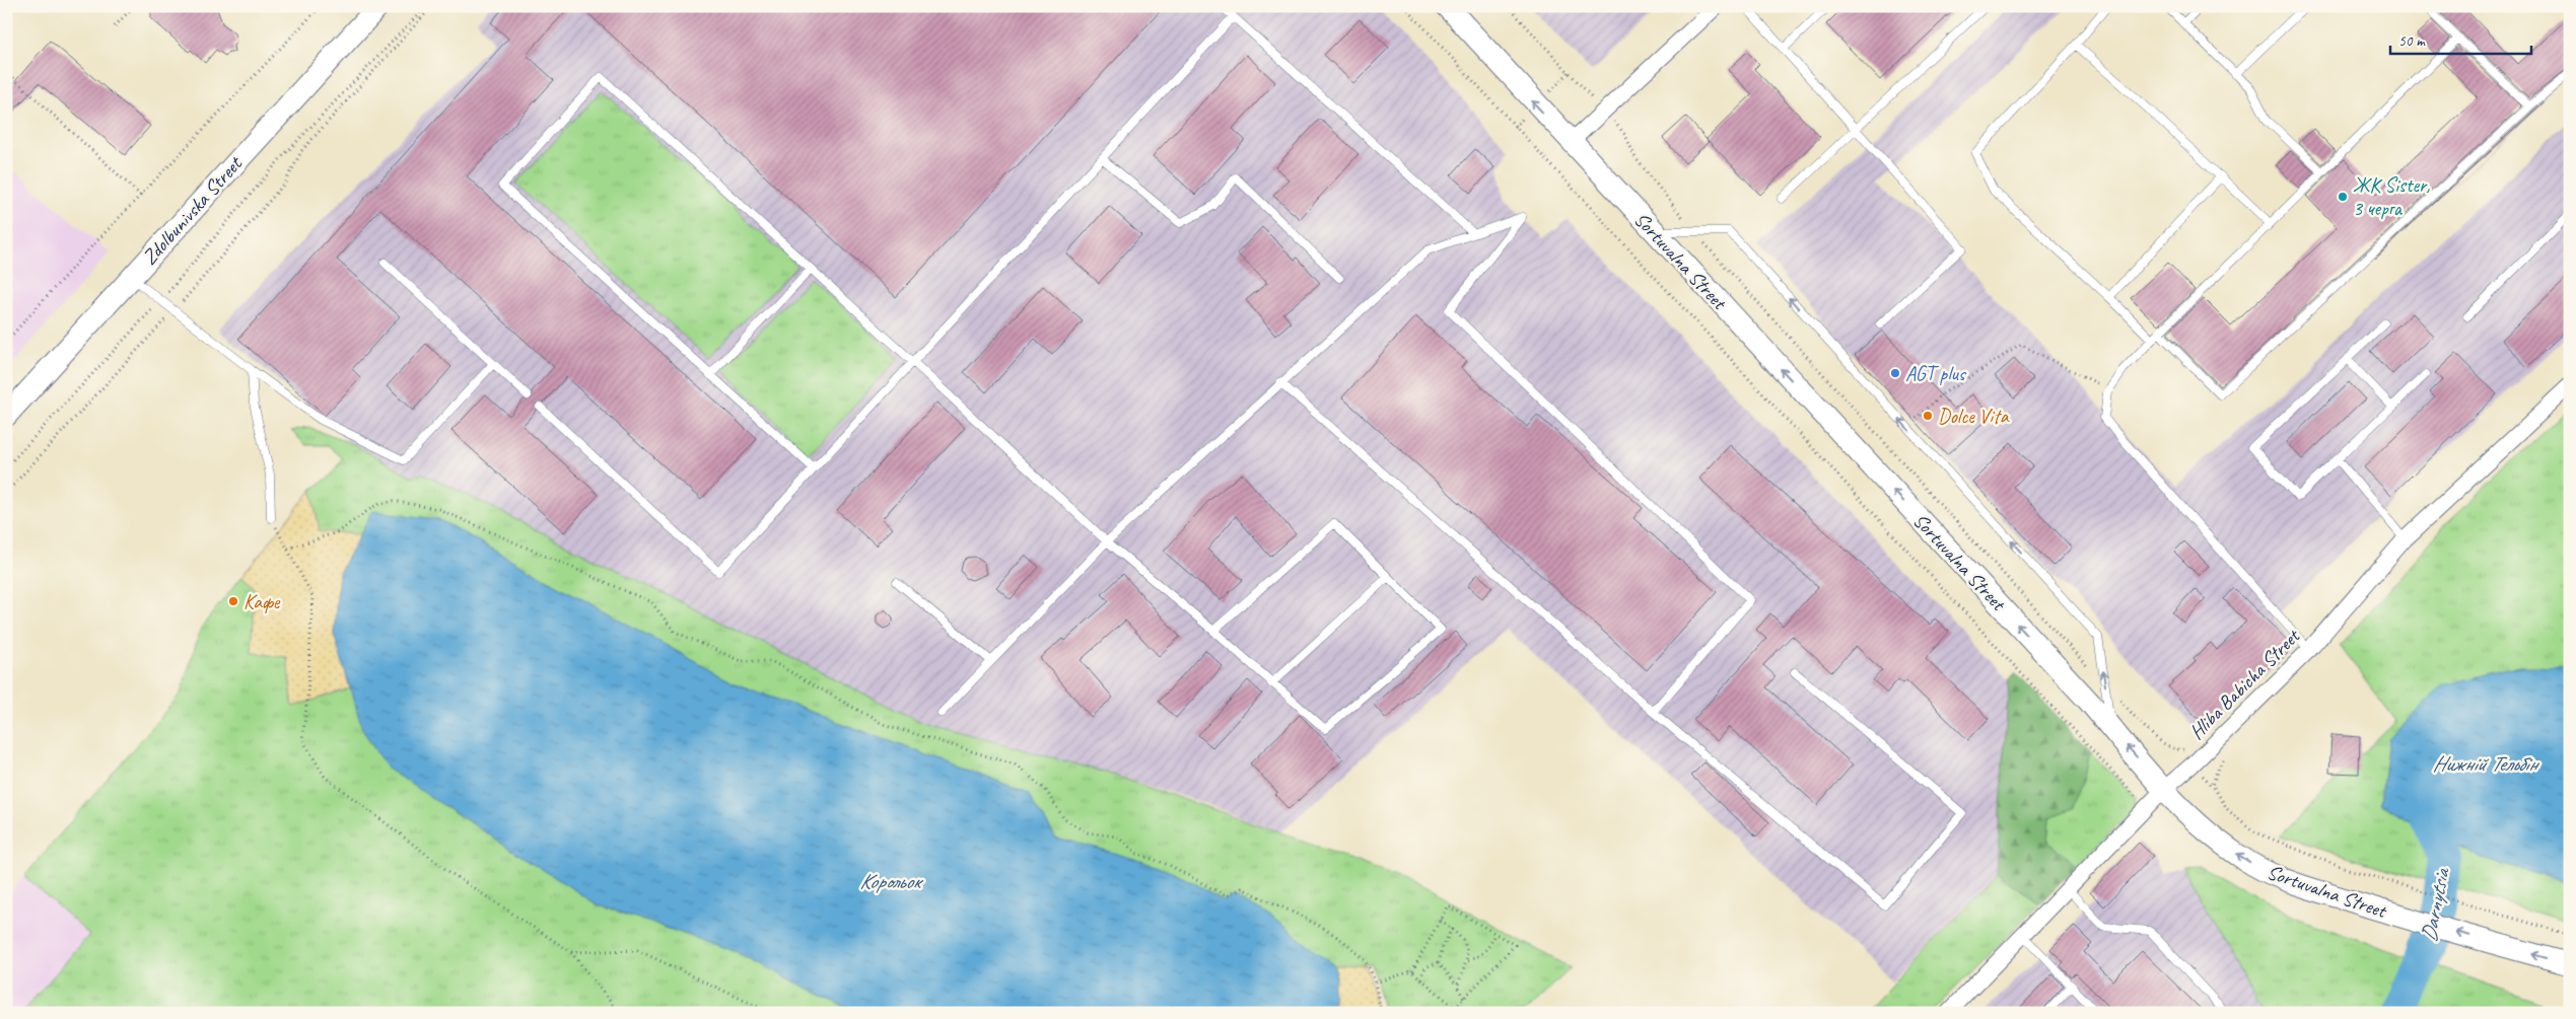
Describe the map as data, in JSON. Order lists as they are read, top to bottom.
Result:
{
  "streets": {
    "street": ["Zdolbunivska Street", "Sortuvalna Street", "Hliba Babicha Street"]
  },
  "crossings": [
    ["Sortuvalna Street", "Hliba Babicha Street"]
  ],
  "one_way": ["Sortuvalna Street"],
  "water": ["Нижній Тельбін", "Корольок", "Darnytsia"],
  "places": [
    "ЖК Sister, 3 черга",
    "AGT plus",
    "Dolce Vita",
    "Кафе"
  ],
  "scale_bar": "50 m"
}
